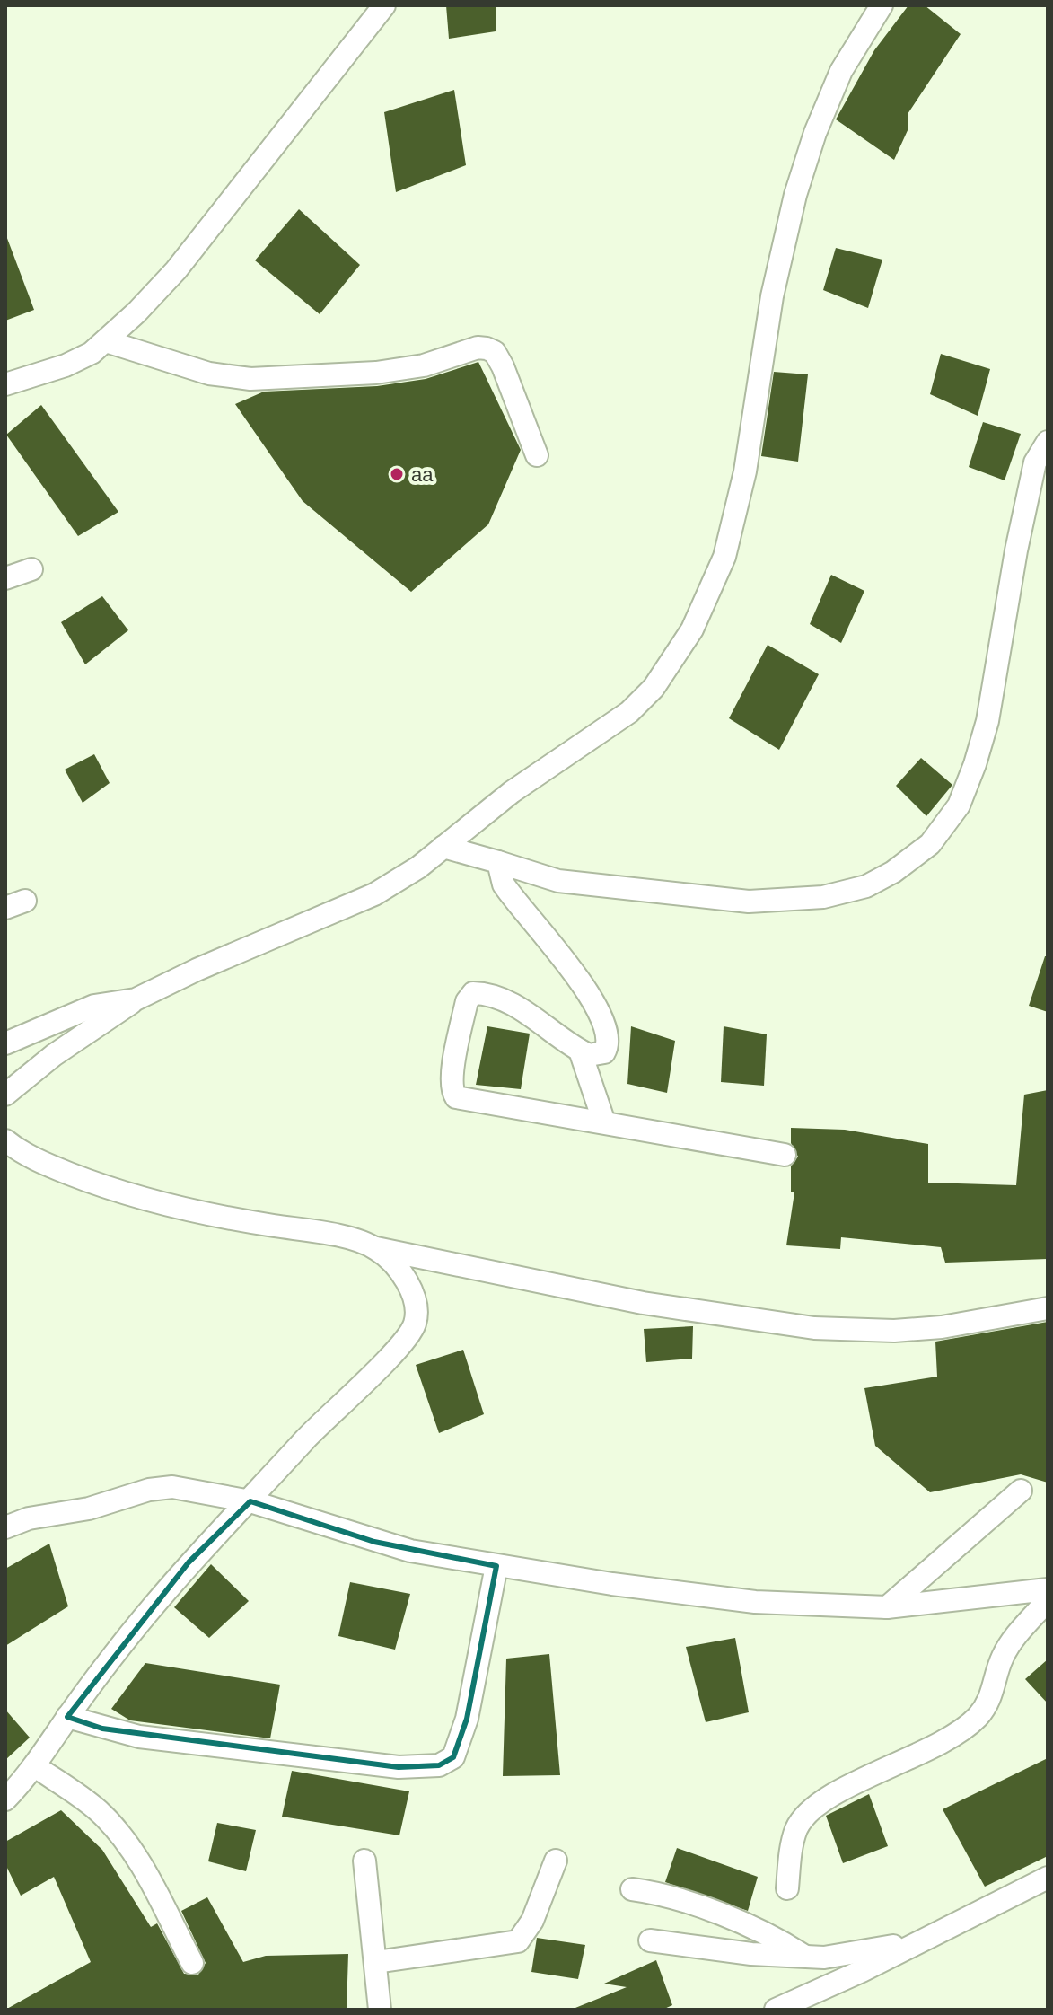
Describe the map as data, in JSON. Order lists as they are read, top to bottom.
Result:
{
  "places": ["aa"]
}
